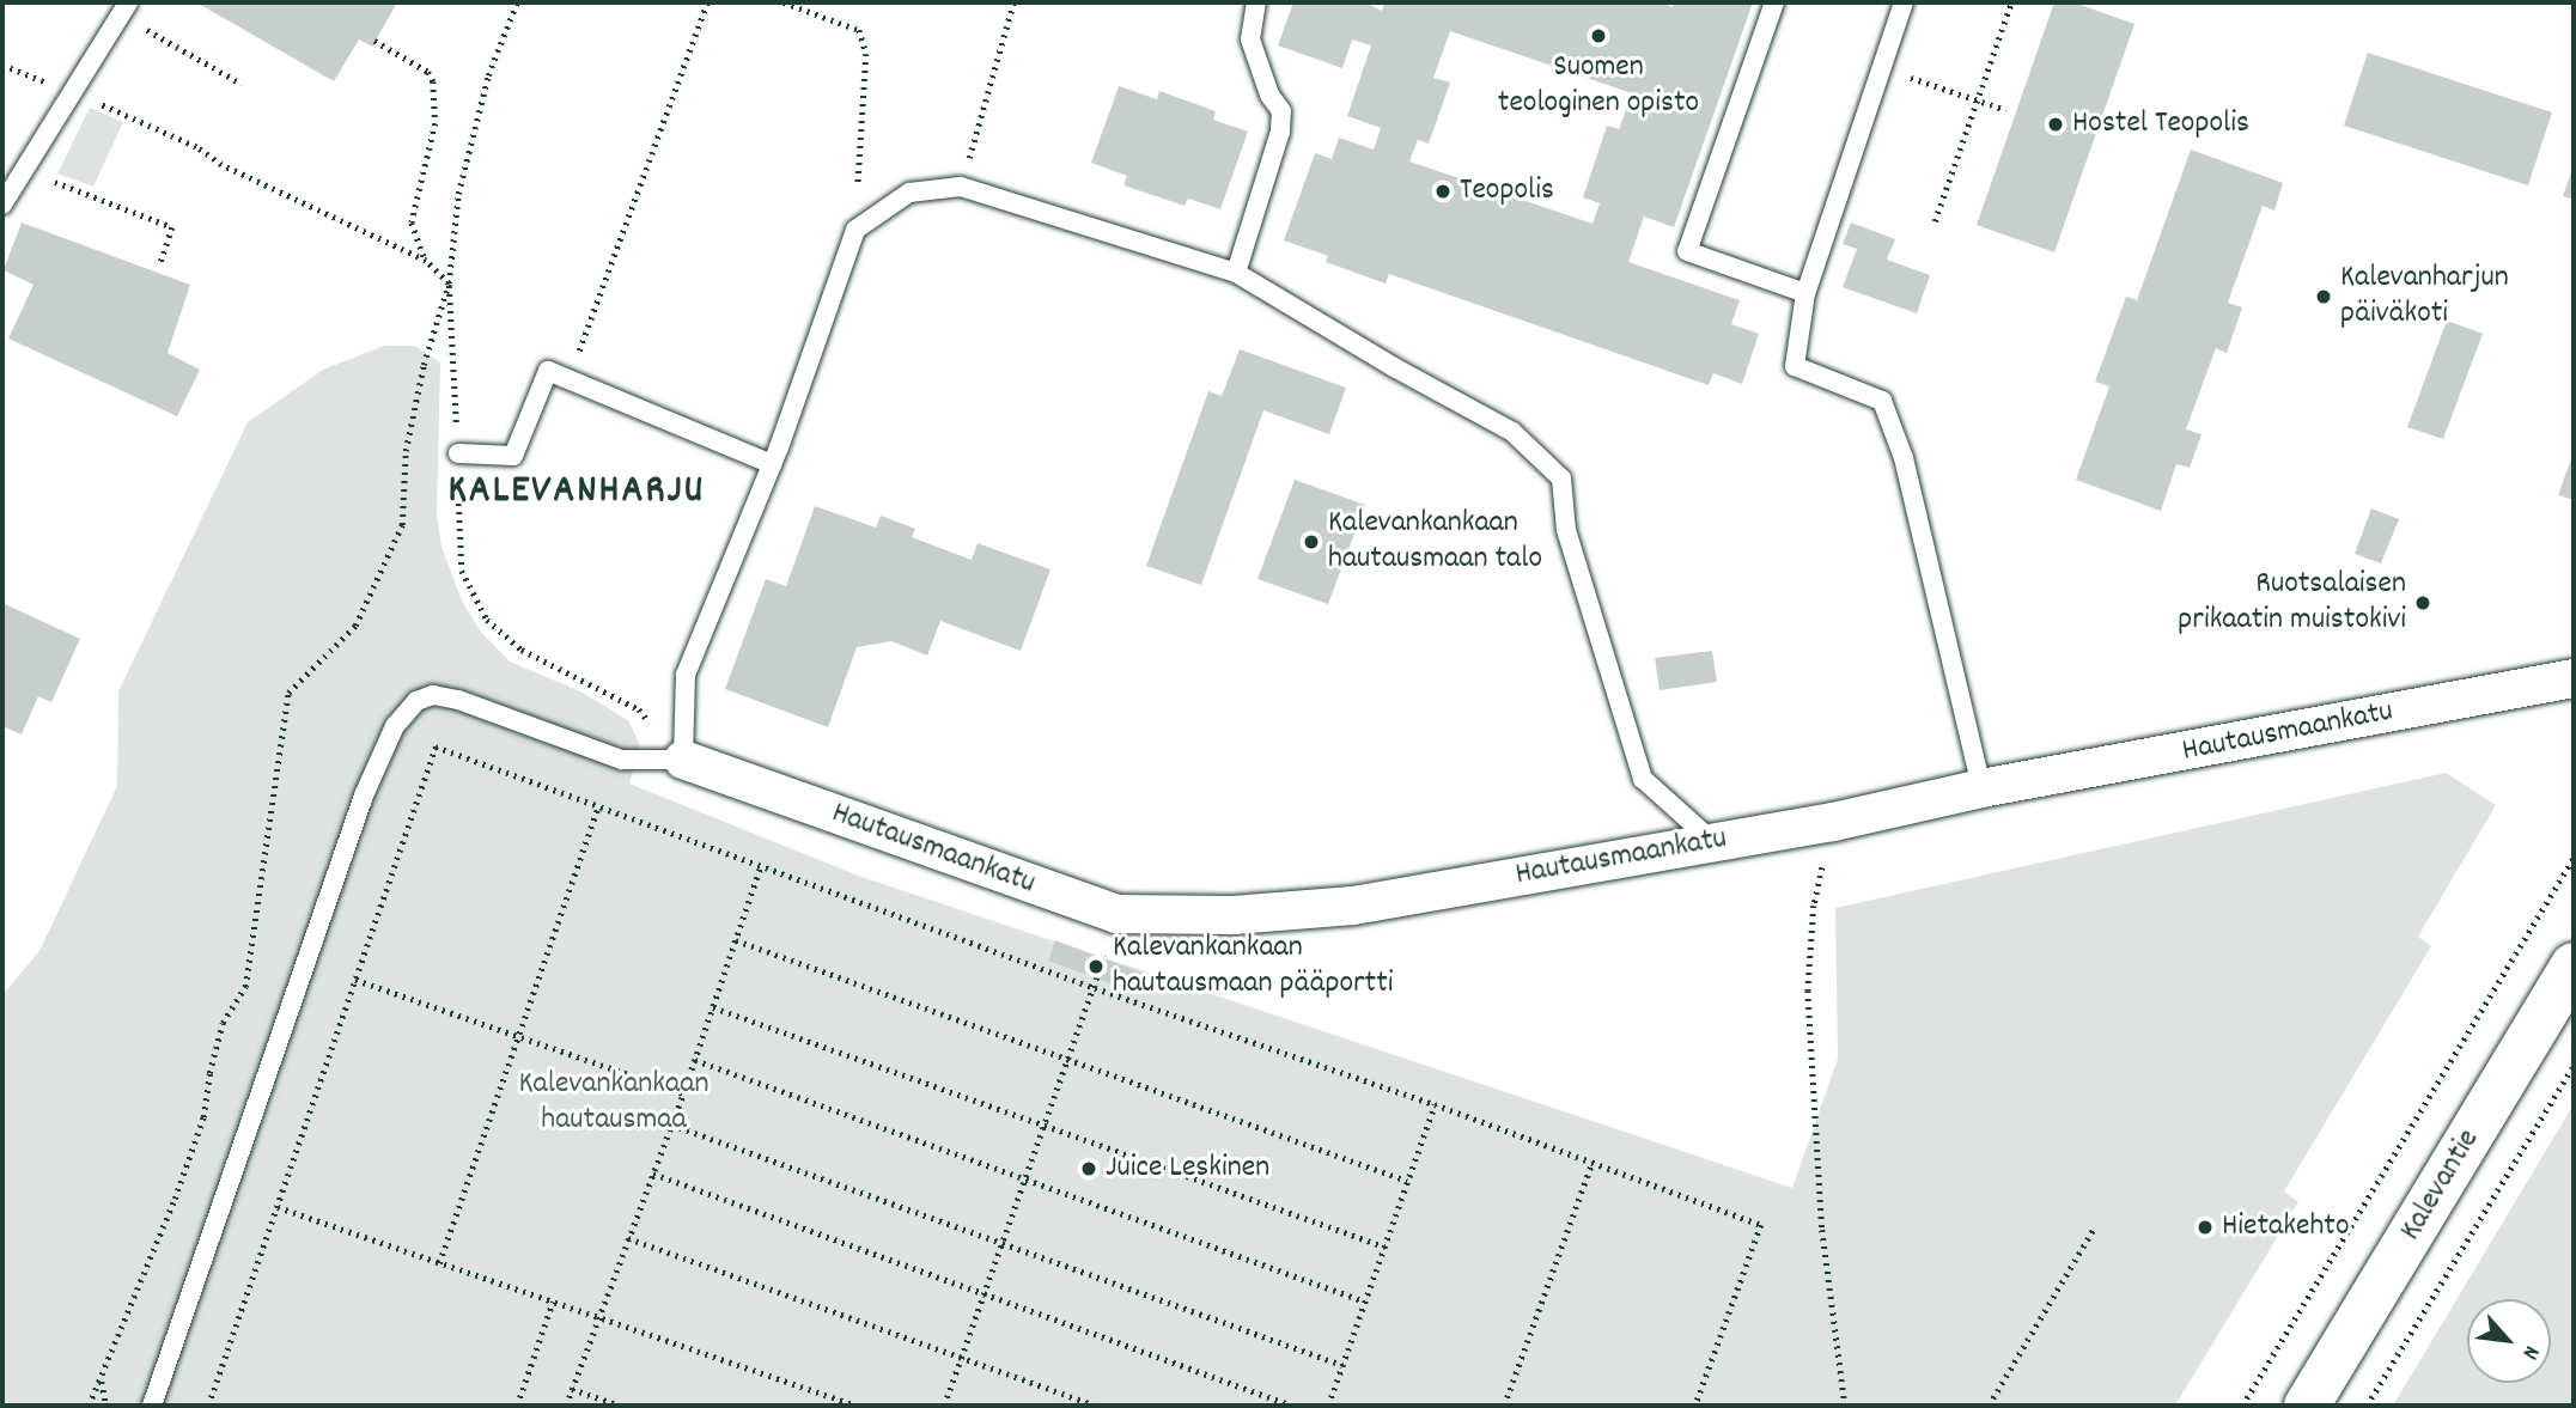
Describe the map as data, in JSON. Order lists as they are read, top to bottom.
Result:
{
  "streets": {
    "main road": ["Kalevantie"],
    "street": ["Hautausmaankatu"]
  },
  "districts": ["KALEVANHARJU"],
  "parks": ["Kalevankankaan hautausmaa"],
  "places": [
    "Suomen teologinen opisto",
    "Hostel Teopolis",
    "Teopolis",
    "Kalevanharjun päiväkoti",
    "Kalevankankaan hautausmaan talo",
    "Ruotsalaisen prikaatin muistokivi",
    "Kalevankankaan hautausmaan pääportti",
    "Juice Leskinen",
    "Hietakehto"
  ],
  "north": "bottom right"
}
